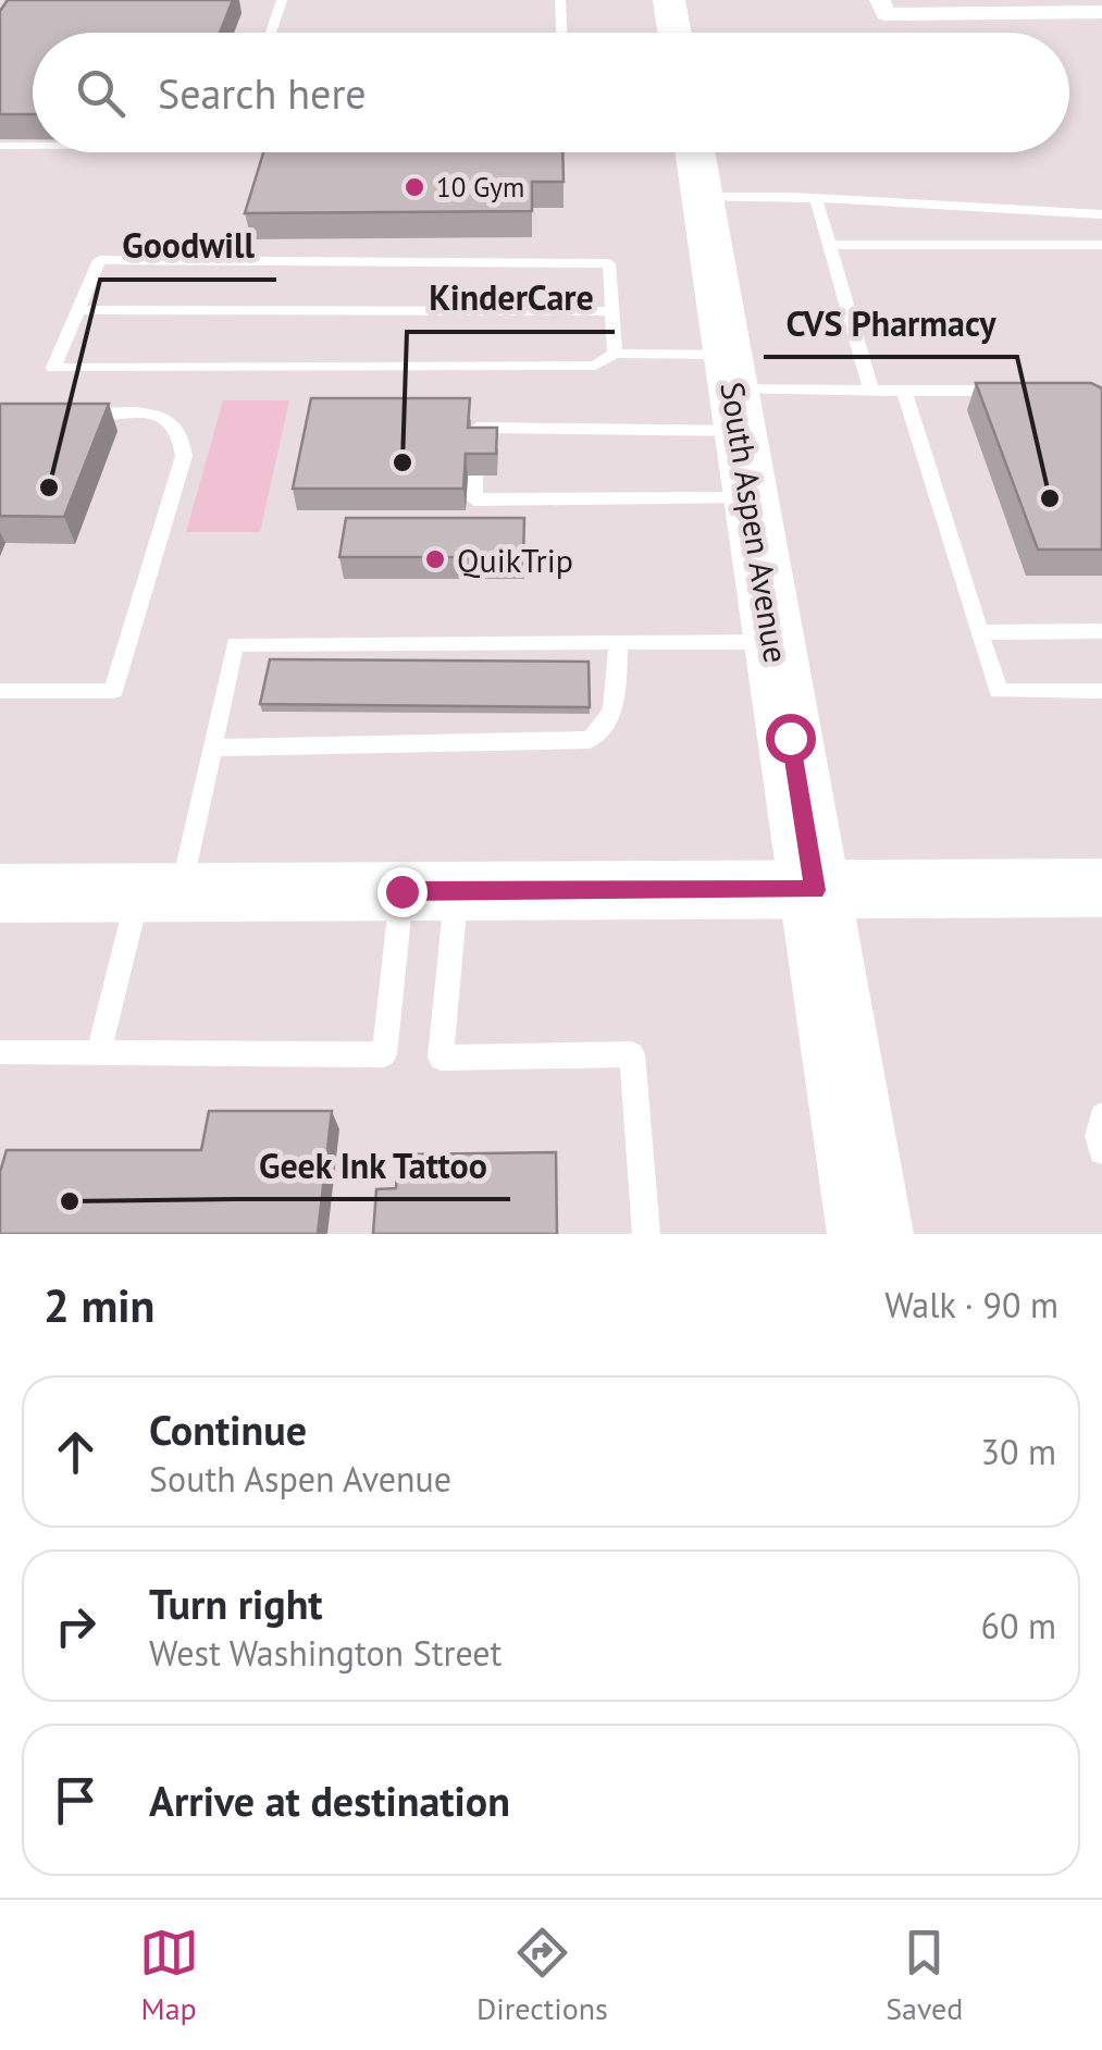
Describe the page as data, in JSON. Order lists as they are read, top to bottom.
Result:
{
  "streets": {
    "main road": ["South Aspen Avenue"]
  },
  "places": [
    "10 Gym",
    "KinderCare",
    "Goodwill",
    "CVS Pharmacy",
    "QuikTrip",
    "Geek Ink Tattoo"
  ],
  "page": {
    "search": "Search here",
    "heading": ["2 min", "Walk · 90 m"],
    "list": [
      ["Continue", "South Aspen Avenue", "30 m"],
      ["Turn right", "West Washington Street", "60 m"],
      "Arrive at destination"
    ],
    "nav": ["Map", "Directions", "Saved"]
  }
}
